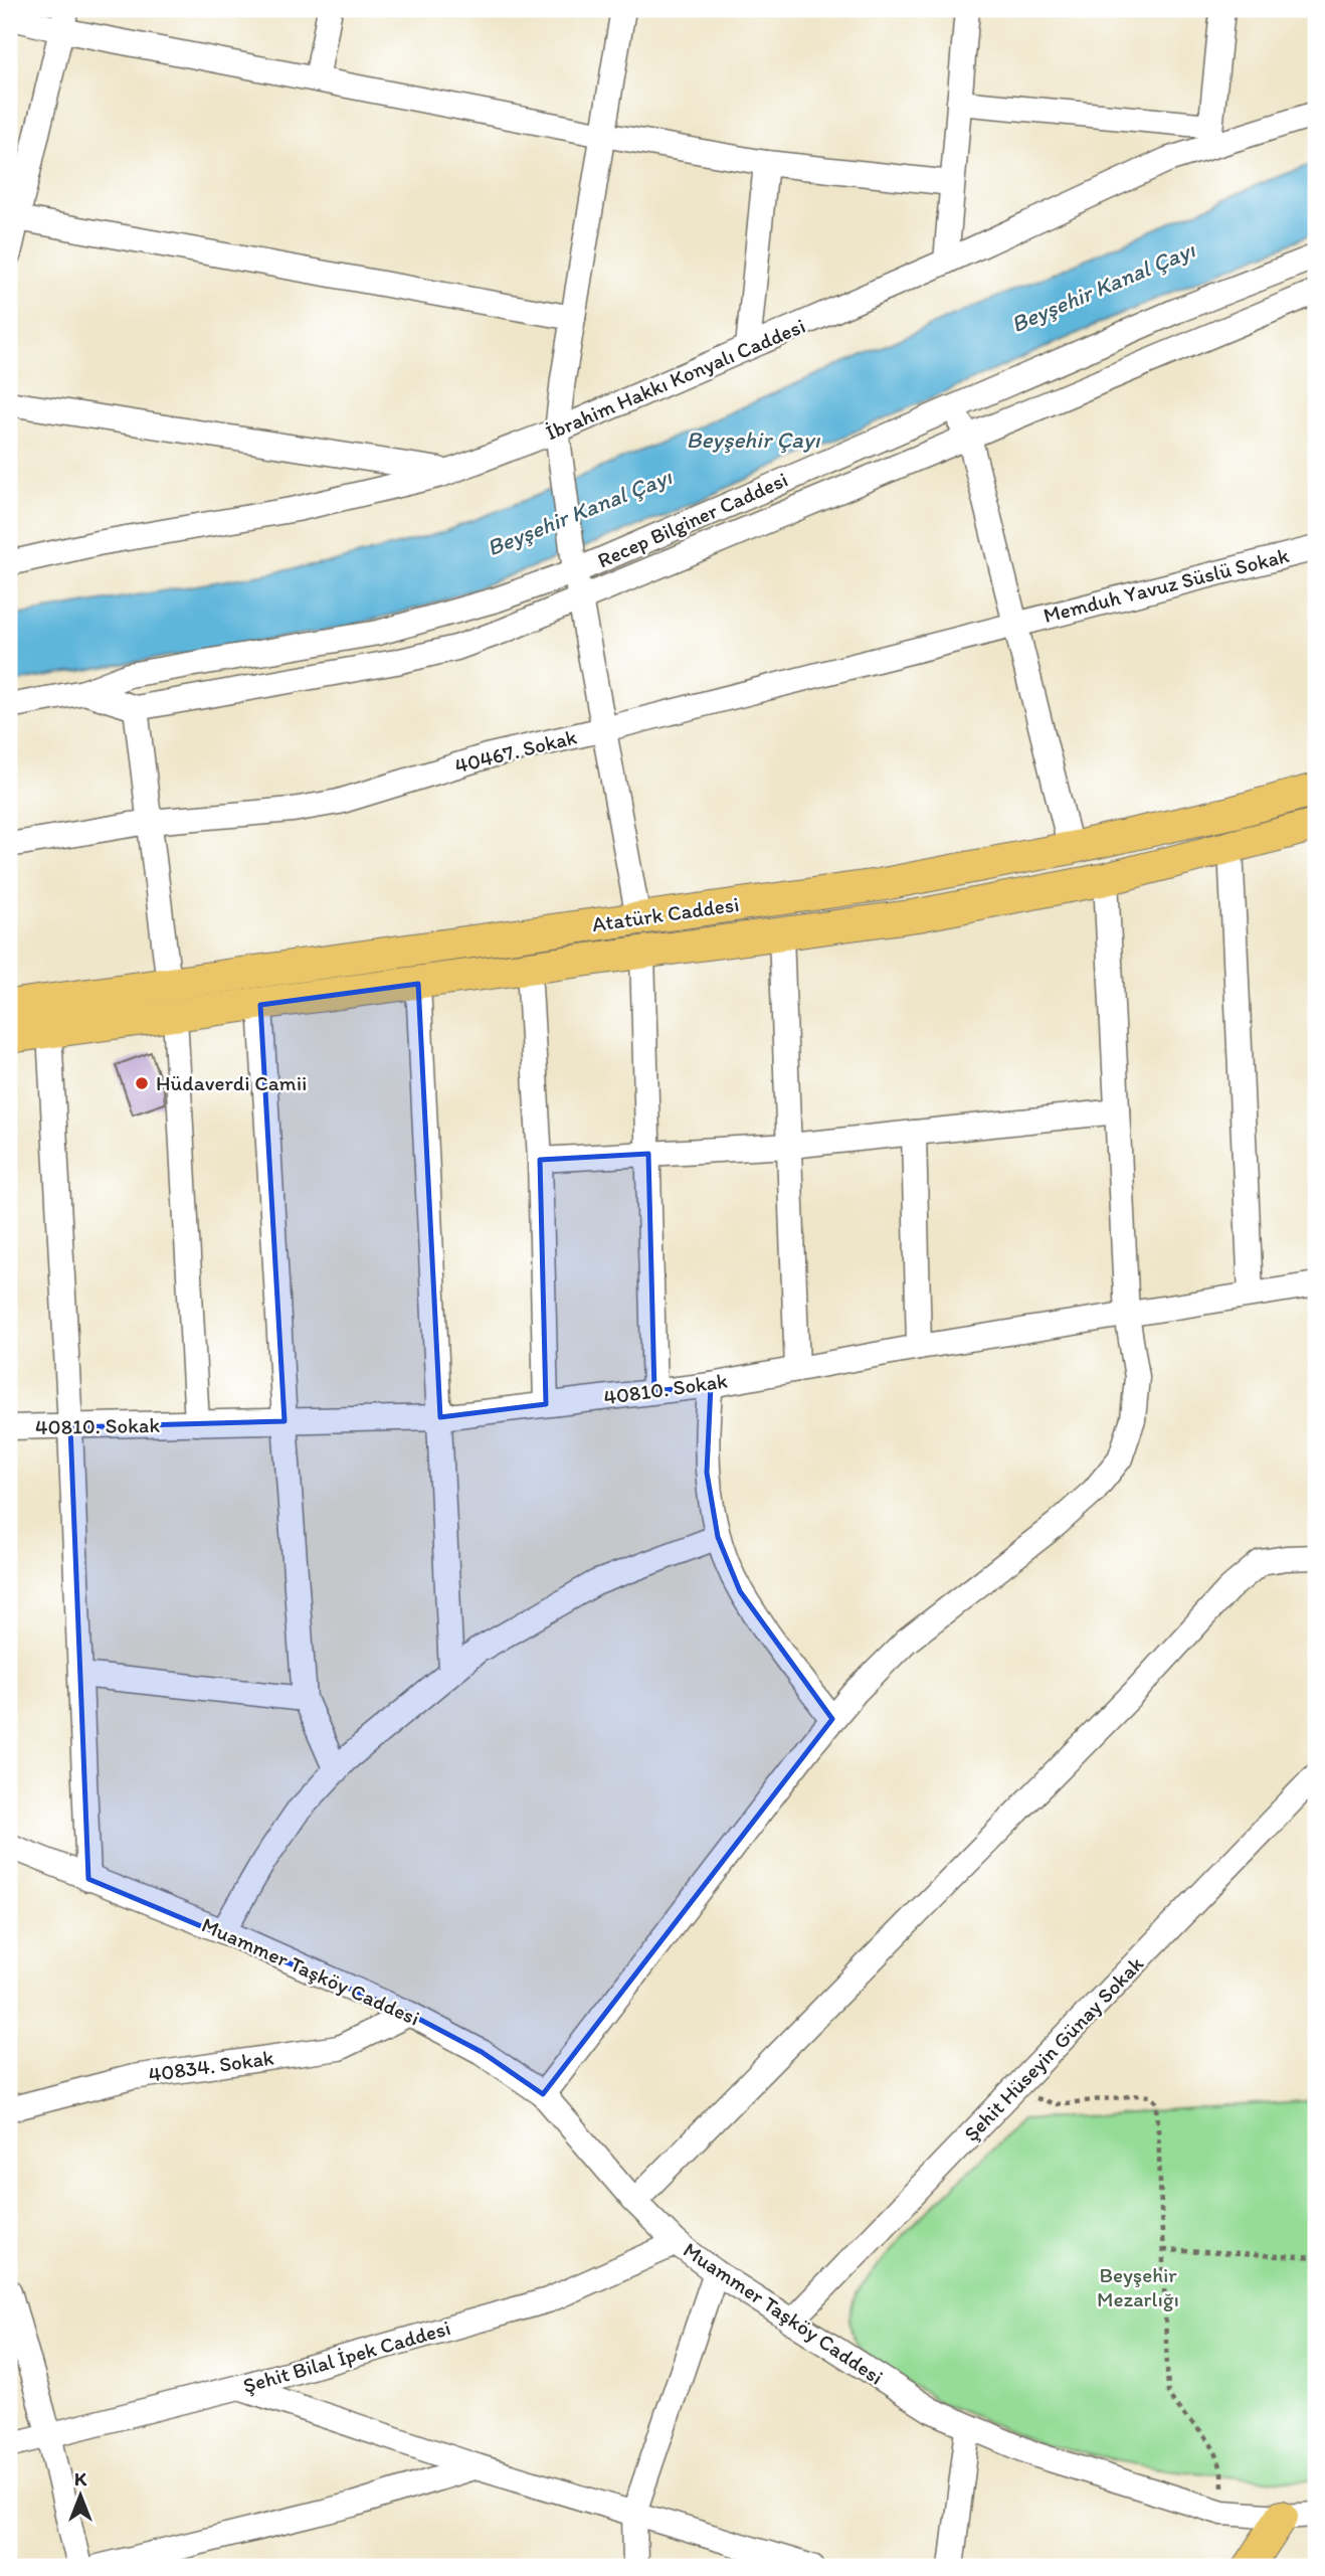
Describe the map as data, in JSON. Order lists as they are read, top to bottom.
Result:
{
  "streets": {
    "main road": ["Atatürk Caddesi"],
    "street": [
      "İbrahim Hakkı Konyalı Caddesi",
      "Recep Bilginer Caddesi",
      "Memduh Yavuz Süslü Sokak",
      "40467. Sokak",
      "40810. Sokak",
      "Muammer Taşköy Caddesi",
      "Şehit Hüseyin Günay Sokak",
      "40834. Sokak",
      "Şehit Bilal İpek Caddesi"
    ]
  },
  "crossings": [
    ["Memduh Yavuz Süslü Sokak", "40467. Sokak"],
    ["Muammer Taşköy Caddesi", "Şehit Hüseyin Günay Sokak"],
    ["Muammer Taşköy Caddesi", "40834. Sokak"],
    ["Muammer Taşköy Caddesi", "Şehit Bilal İpek Caddesi"]
  ],
  "water": ["Beyşehir Kanal Çayı", "Beyşehir Çayı"],
  "parks": ["Beyşehir Mezarlığı"],
  "places": ["Hüdaverdi Camii"],
  "north": "top"
}
